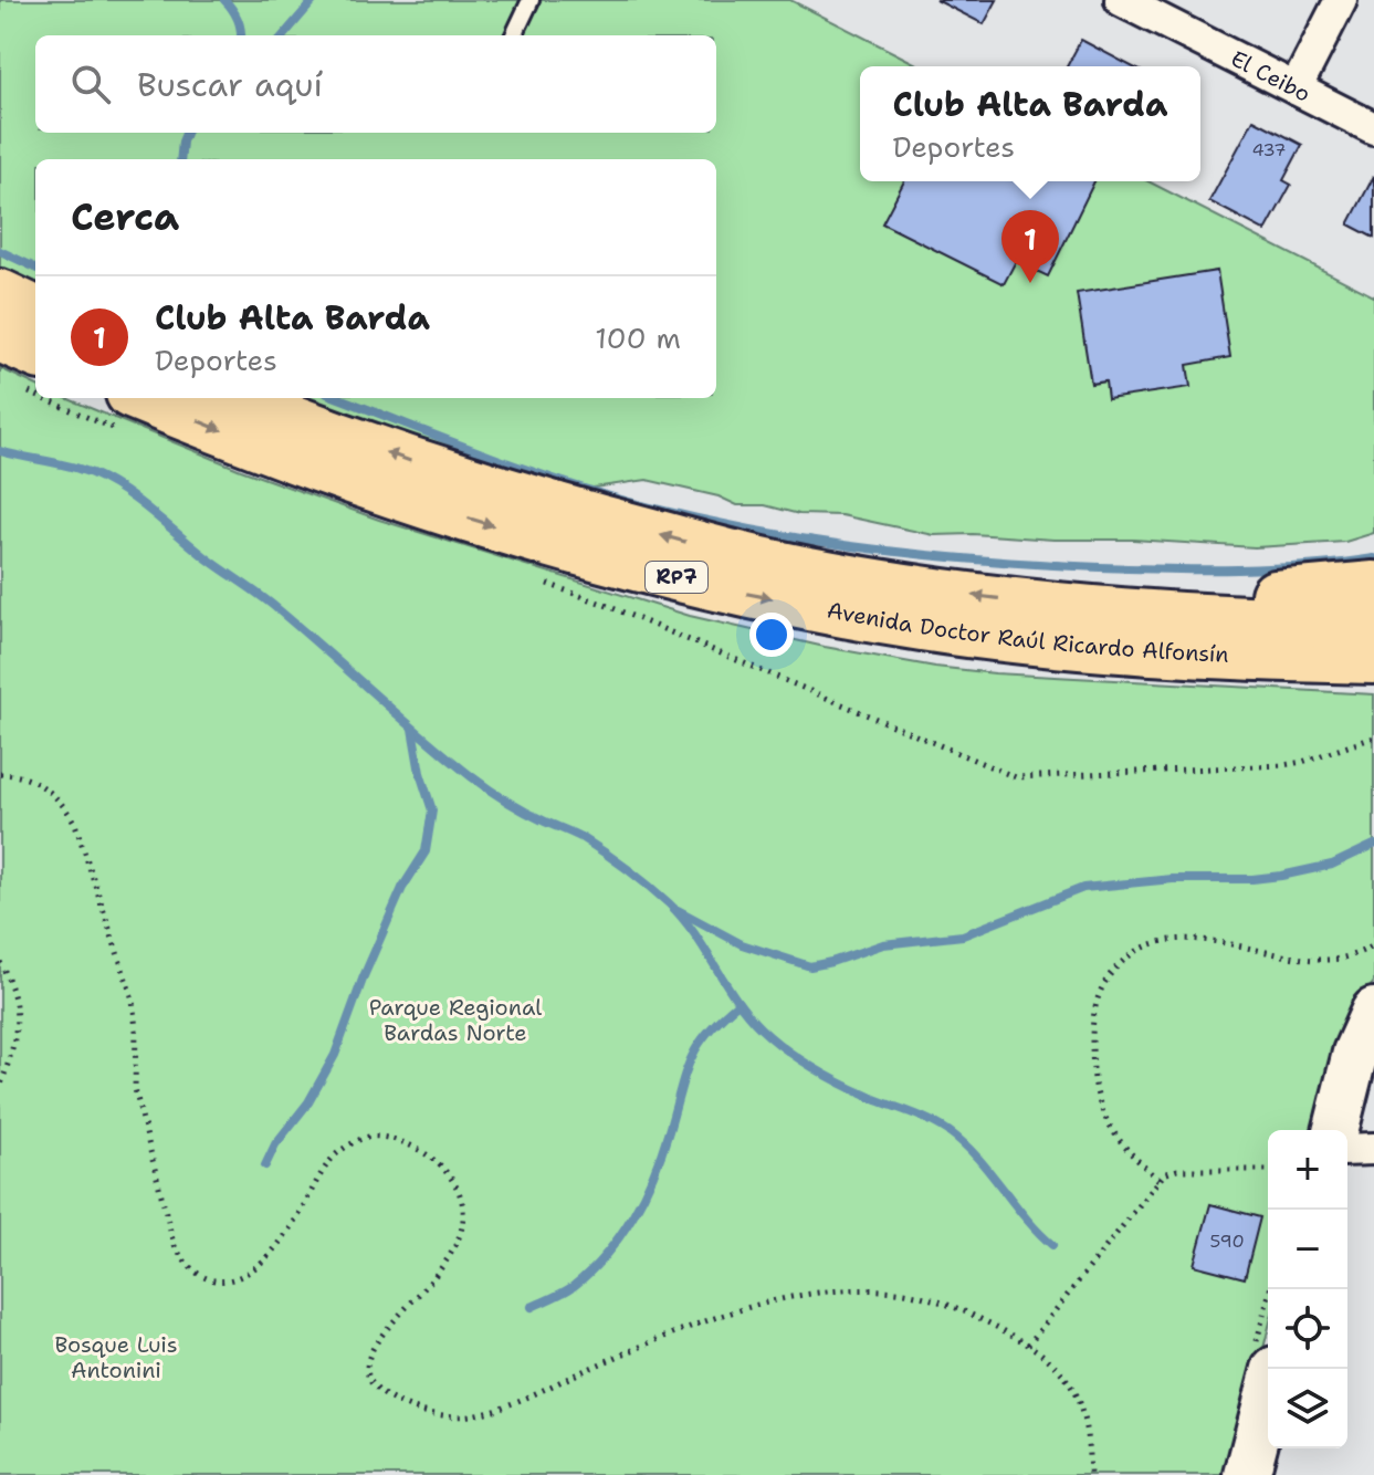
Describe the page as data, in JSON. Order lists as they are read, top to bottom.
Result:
{
  "streets": {
    "highway": ["RP7", "Avenida Doctor Raúl Ricardo Alfonsín"],
    "street": ["El Ceibo"]
  },
  "parks": ["Parque Regional Bardas Norte", "Bosque Luis Antonini"],
  "house_numbers": ["437", "590"],
  "page": {
    "search": "Buscar aquí",
    "popup": ["Club Alta Barda", "Deportes"],
    "heading": "Cerca",
    "pins": "1",
    "list": [
      {
        "mark": "1",
        "name": "Club Alta Barda",
        "note": "Deportes",
        "value": "100 m"
      }
    ],
    "map_buttons": ["+", "−"]
  }
}
